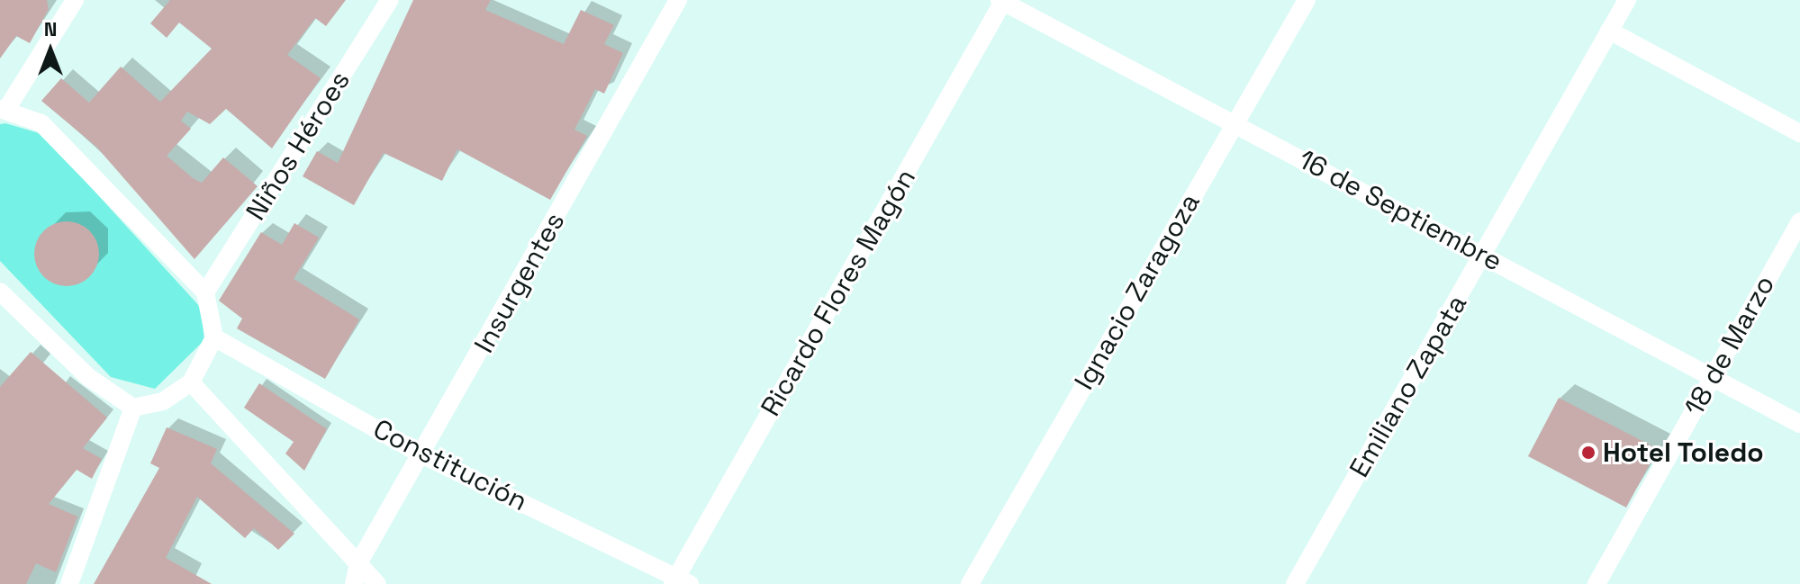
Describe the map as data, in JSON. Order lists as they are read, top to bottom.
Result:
{
  "streets": {
    "street": [
      "Niños Héroes",
      "16 de Septiembre",
      "Insurgentes",
      "Ignacio Zaragoza",
      "Ricardo Flores Magón",
      "18 de Marzo",
      "Emiliano Zapata",
      "Constitución"
    ]
  },
  "crossings": [
    ["16 de Septiembre", "Ignacio Zaragoza"],
    ["16 de Septiembre", "Ricardo Flores Magón"],
    ["16 de Septiembre", "18 de Marzo"],
    ["16 de Septiembre", "Emiliano Zapata"],
    ["Insurgentes", "Constitución"],
    ["Ricardo Flores Magón", "Constitución"]
  ],
  "places": ["Hotel Toledo"],
  "north": "top"
}
